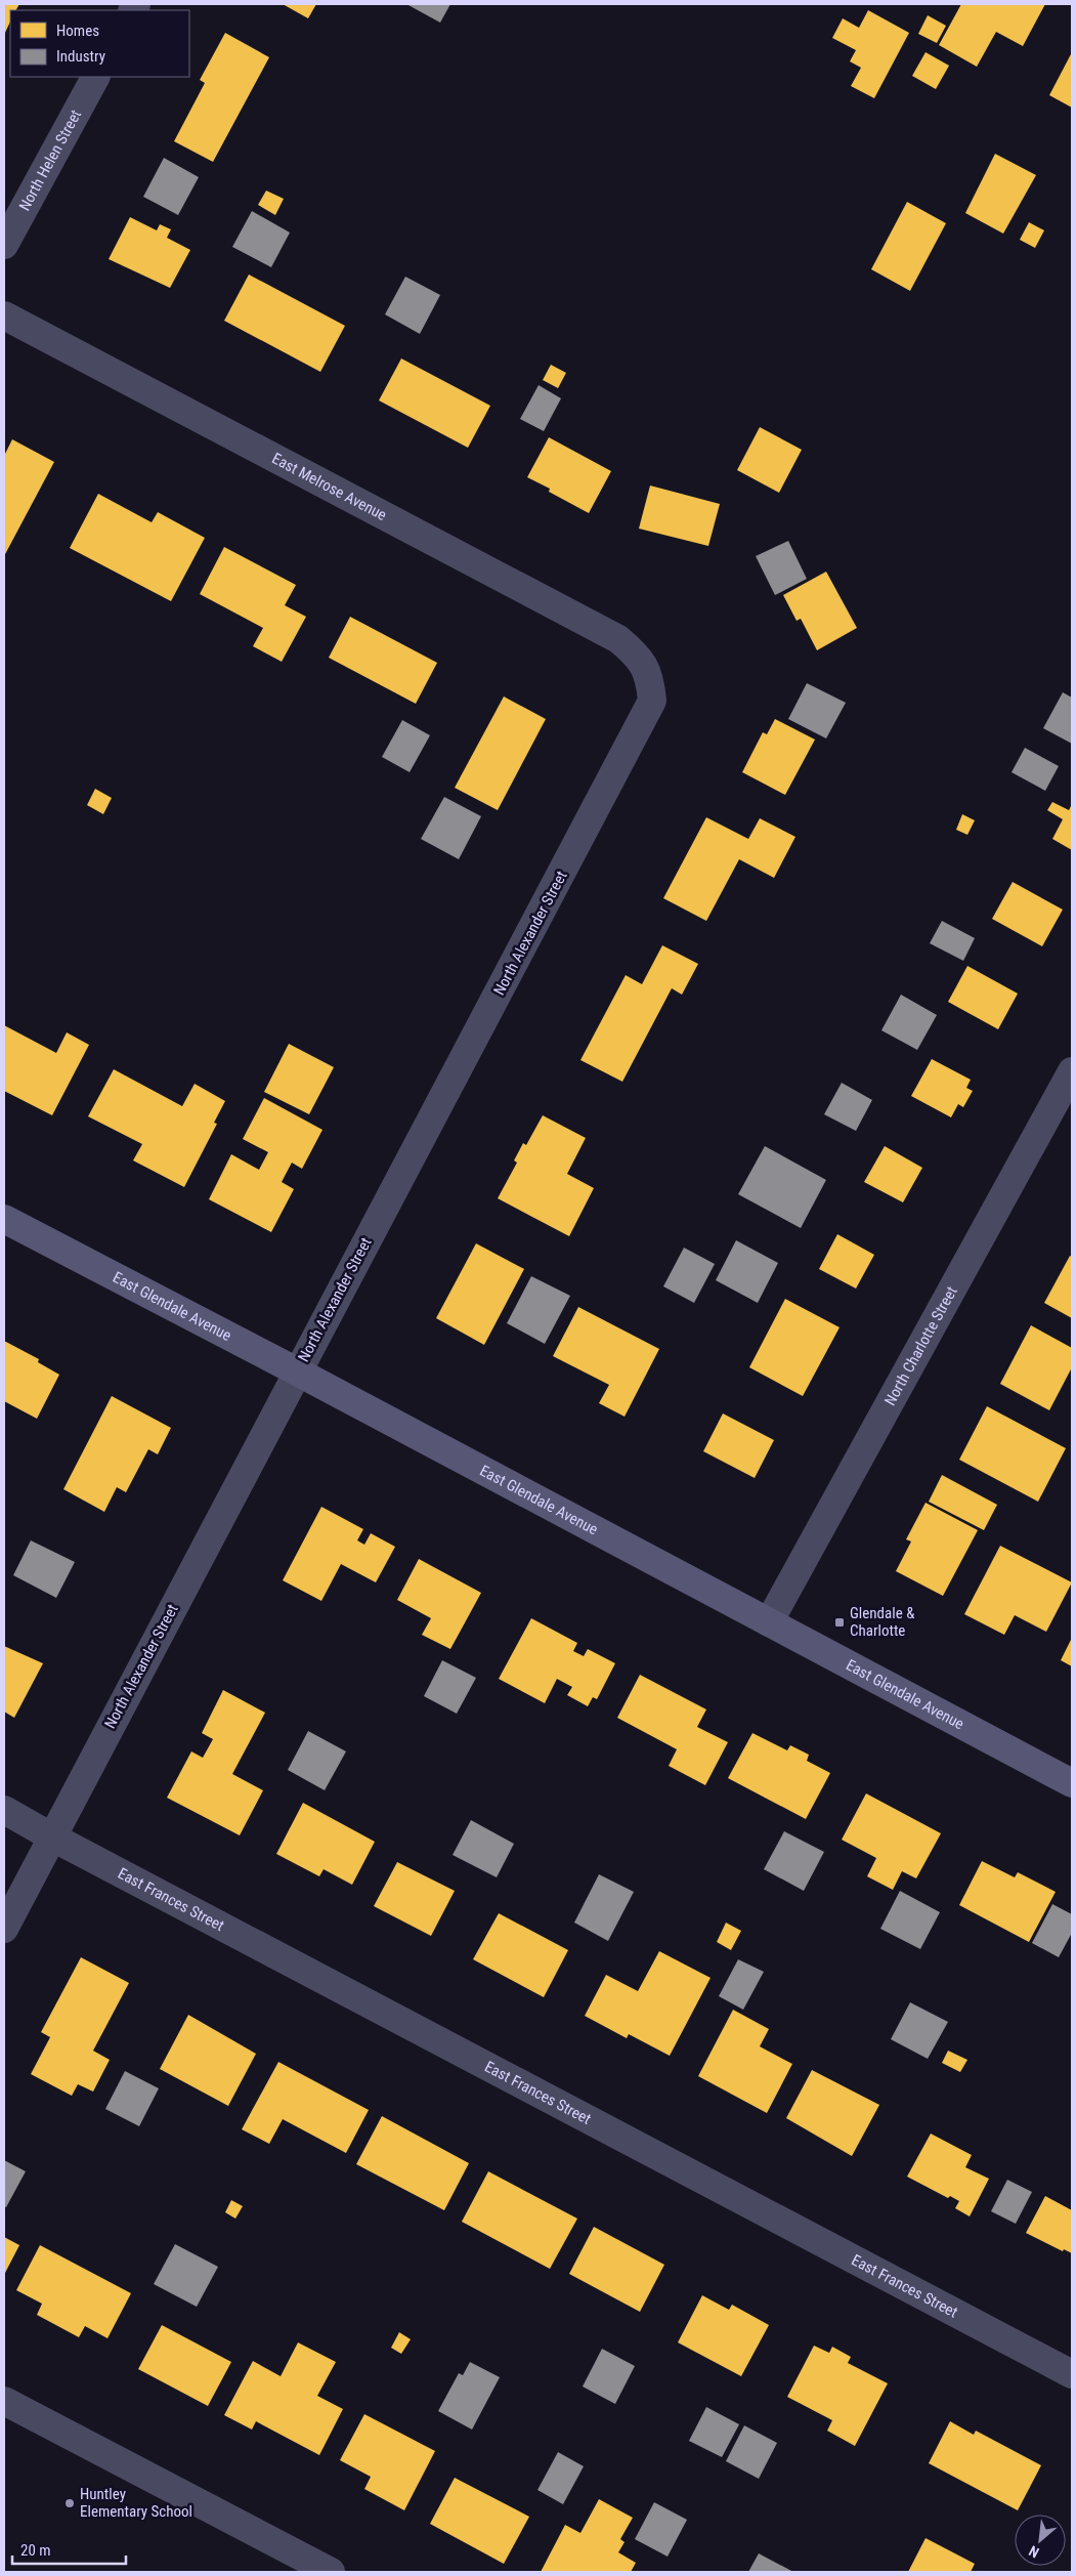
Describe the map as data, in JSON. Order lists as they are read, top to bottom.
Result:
{
  "streets": {
    "street": [
      "North Helen Street",
      "East Melrose Avenue",
      "North Alexander Street",
      "East Glendale Avenue",
      "North Charlotte Street",
      "East Frances Street"
    ]
  },
  "crossings": [
    ["East Melrose Avenue", "North Alexander Street"],
    ["North Alexander Street", "East Glendale Avenue"],
    ["North Alexander Street", "East Frances Street"],
    ["East Glendale Avenue", "North Charlotte Street"]
  ],
  "places": {
    "transit": ["Glendale & Charlotte"],
    "other": ["Huntley Elementary School"]
  },
  "legend": ["Homes", "Industry"],
  "scale_bar": "20 m",
  "north": "bottom left"
}
